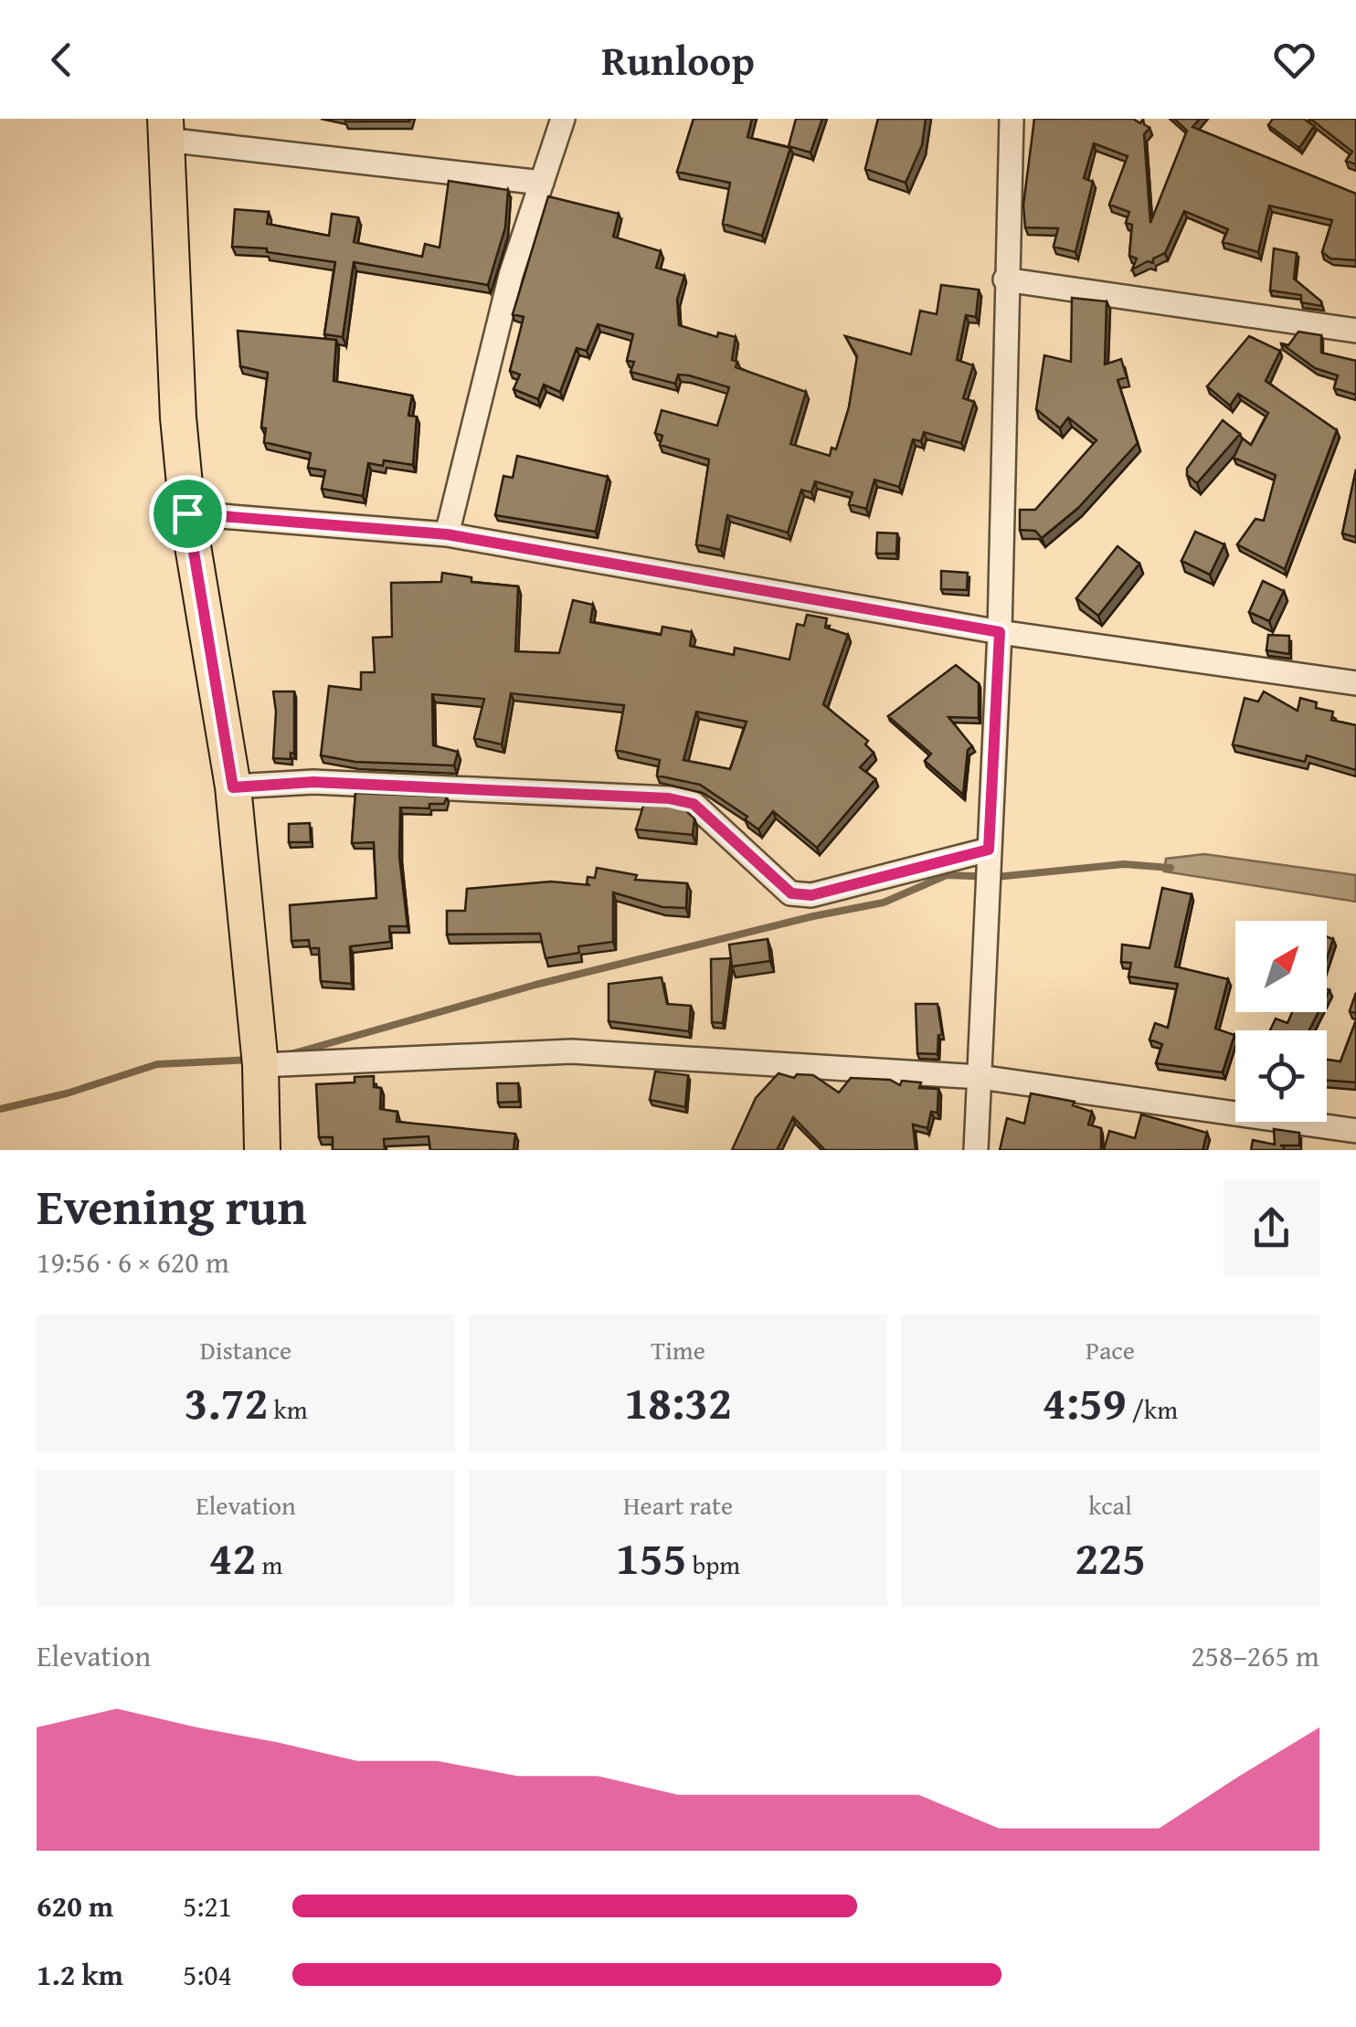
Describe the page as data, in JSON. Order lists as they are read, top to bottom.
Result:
{
  "north": "top right",
  "page": {
    "header": "Runloop",
    "heading": ["Evening run", "19:56 · 6 × 620 m"],
    "stats": [
      ["Distance", "3.72 km"],
      ["Time", "18:32"],
      ["Pace", "4:59 /km"],
      ["Elevation", "42 m"],
      ["Heart rate", "155 bpm"],
      ["kcal", "225"]
    ],
    "chart": ["Elevation", "258–265 m"],
    "list": [
      {
        "name": "620 m",
        "note": "5:21"
      },
      {
        "name": "1.2 km",
        "note": "5:04"
      }
    ]
  }
}
